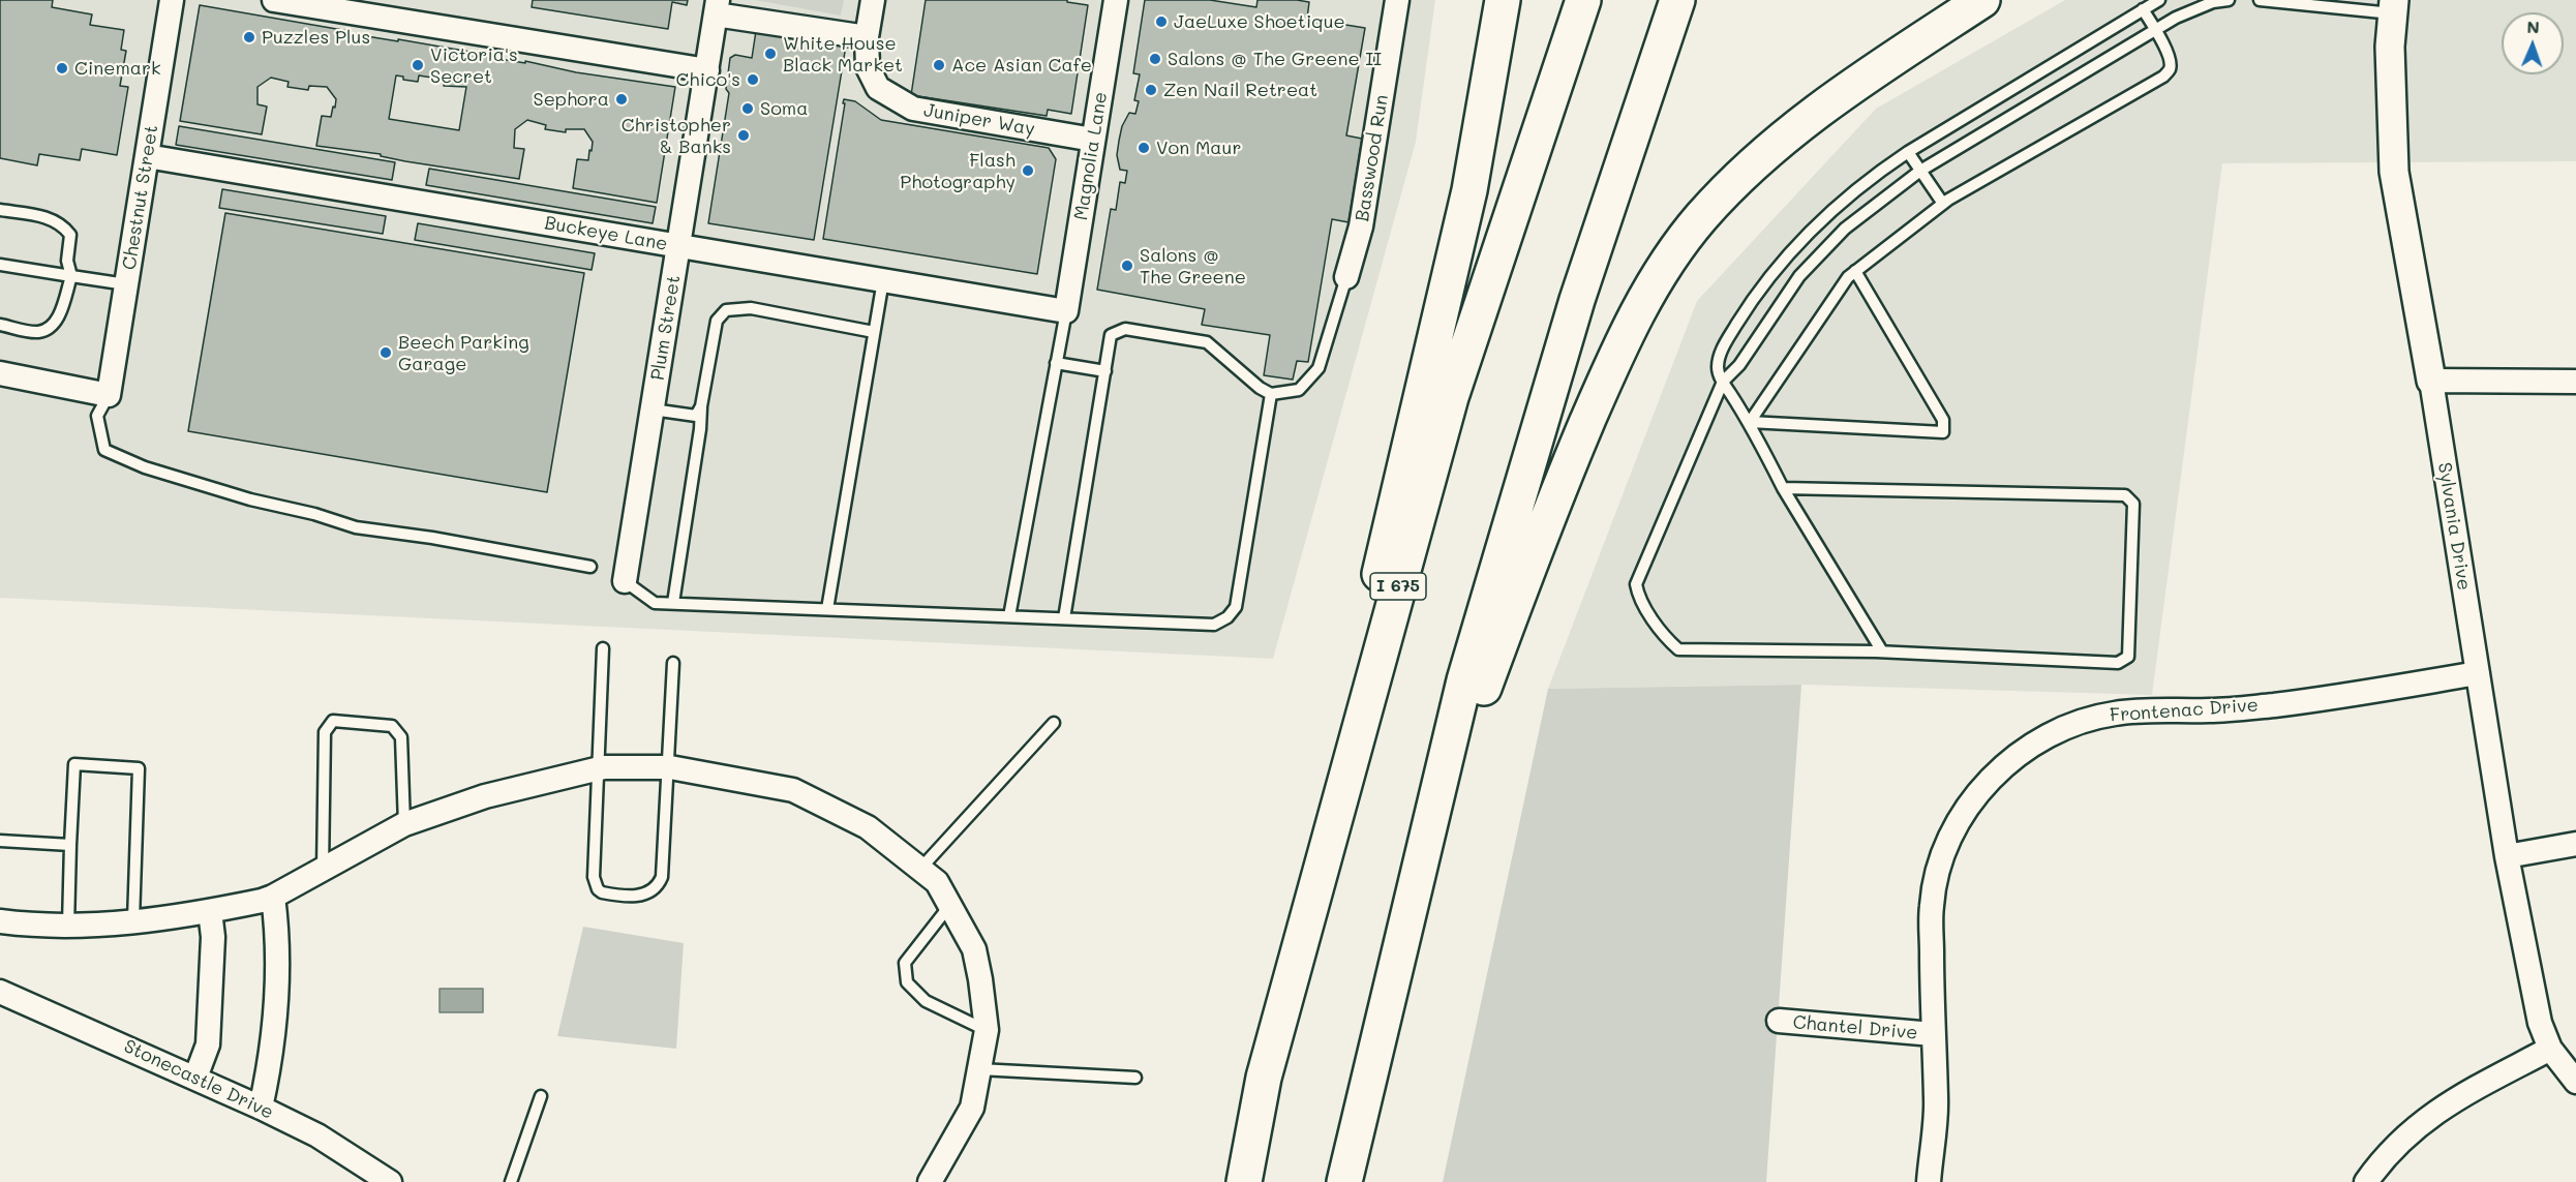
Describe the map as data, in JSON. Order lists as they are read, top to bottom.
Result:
{
  "streets": {
    "highway": ["I 675"],
    "street": [
      "Juniper Way",
      "Magnolia Lane",
      "Basswood Run",
      "Chestnut Street",
      "Buckeye Lane",
      "Plum Street",
      "Sylvania Drive",
      "Frontenac Drive",
      "Chantel Drive",
      "Stonecastle Drive"
    ]
  },
  "crossings": [
    ["Juniper Way", "Magnolia Lane"],
    ["Magnolia Lane", "Buckeye Lane"],
    ["Chestnut Street", "Buckeye Lane"],
    ["Buckeye Lane", "Plum Street"],
    ["Sylvania Drive", "Frontenac Drive"],
    ["Frontenac Drive", "Chantel Drive"]
  ],
  "places": [
    "JaeLuxe Shoetique",
    "Puzzles Plus",
    "White House Black Market",
    "Salons @ The Greene II",
    "Victoria's Secret",
    "Ace Asian Cafe",
    "Cinemark",
    "Chico's",
    "Zen Nail Retreat",
    "Sephora",
    "Soma",
    "Christopher & Banks",
    "Von Maur",
    "Flash Photography",
    "Salons @ The Greene",
    "Beech Parking Garage"
  ],
  "north": "top"
}
